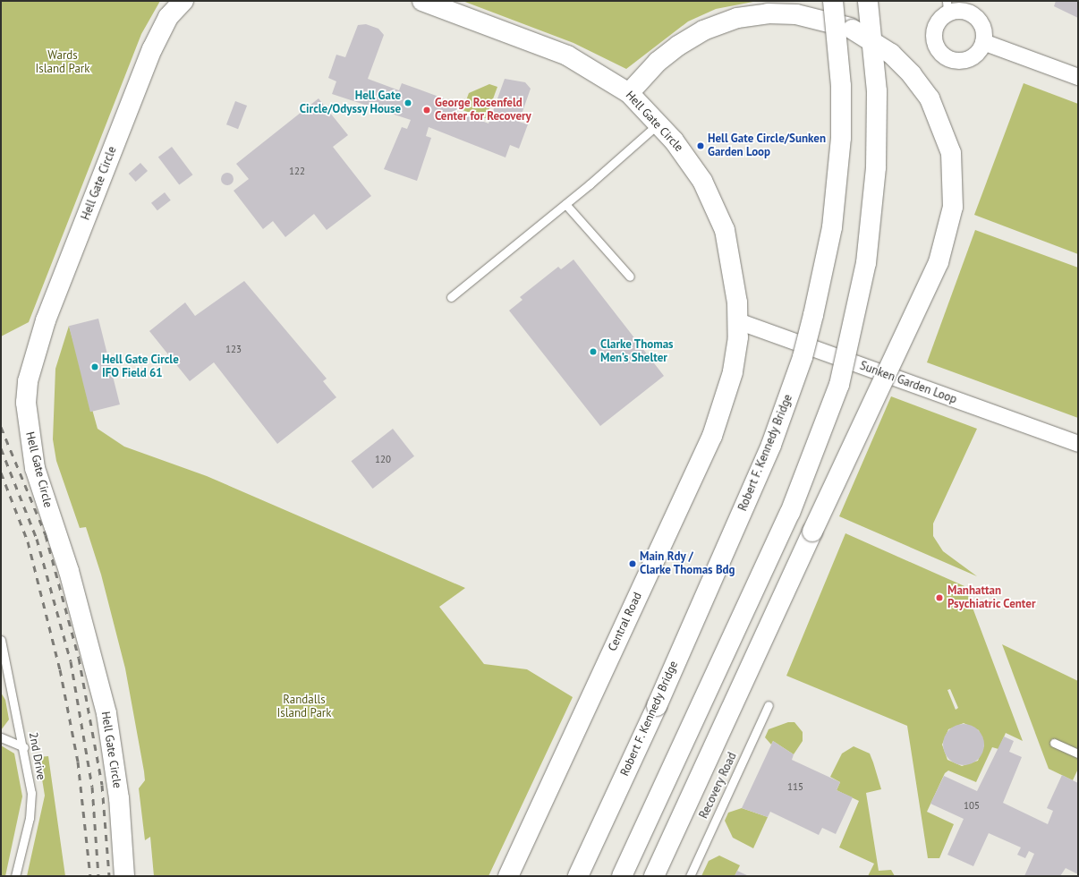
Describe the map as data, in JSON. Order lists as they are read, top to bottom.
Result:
{
  "streets": {
    "main road": ["Hell Gate Circle", "Robert F. Kennedy Bridge", "Central Road"],
    "street": ["Sunken Garden Loop"],
    "lane": ["2nd Drive", "Recovery Road"]
  },
  "crossings": [
    ["Hell Gate Circle", "Sunken Garden Loop"],
    ["Hell Gate Circle", "Central Road"],
    ["Sunken Garden Loop", "Central Road"]
  ],
  "parks": ["Wards Island Park", "Randalls Island Park"],
  "places": [
    "Hell Gate Circle/Odyssy House",
    "George Rosenfeld Center for Recovery",
    "Hell Gate Circle/Sunken Garden Loop",
    "Clarke Thomas Men’s Shelter",
    "Hell Gate Circle IFO Field 61",
    "Main Rdy / Clarke Thomas Bdg",
    "Manhattan Psychiatric Center"
  ],
  "house_numbers": [
    "122",
    "123",
    "120",
    "115",
    "105"
  ]
}
